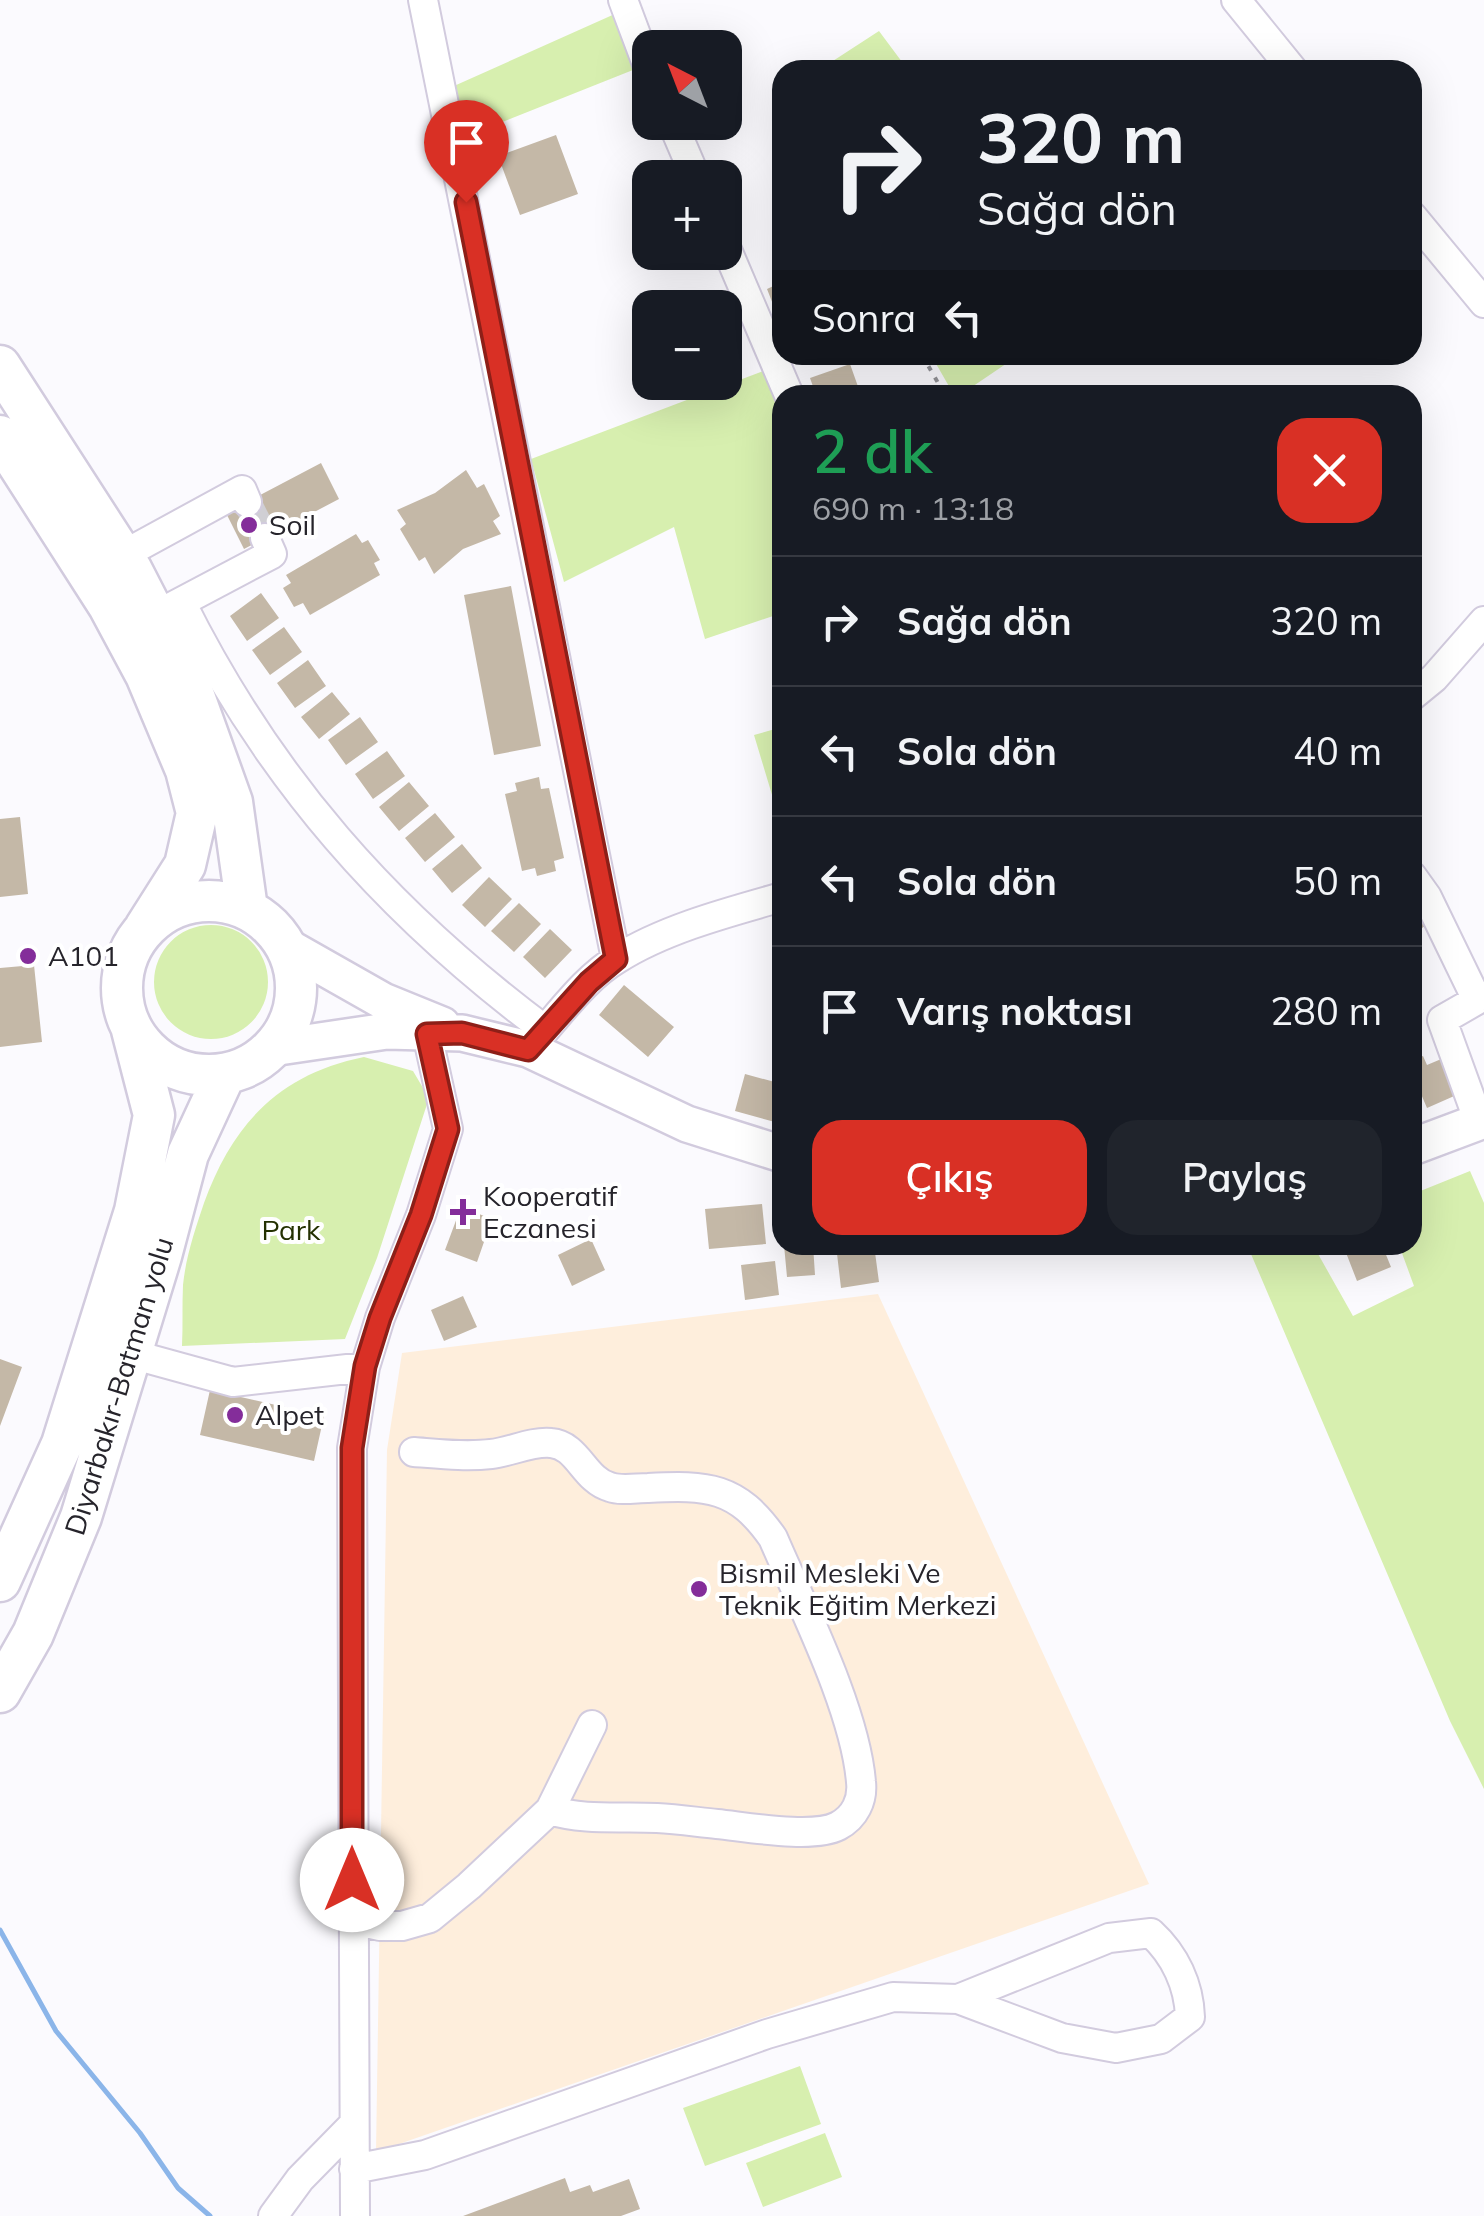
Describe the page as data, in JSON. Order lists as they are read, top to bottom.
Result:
{
  "streets": {
    "highway": ["Diyarbakır-Batman yolu"]
  },
  "parks": ["Park"],
  "places": {
    "other": [
      "Soil",
      "A101",
      "Alpet",
      "Bismil Mesleki Ve Teknik Eğitim Merkezi"
    ],
    "health": ["Kooperatif Eczanesi"]
  },
  "north": "top left",
  "page": {
    "map_buttons": ["+", "−"],
    "turn": ["320 m", "Sağa dön"],
    "then": "Sonra",
    "heading": ["2 dk", "690 m · 13:18"],
    "list": [
      {
        "name": "Sağa dön",
        "value": "320 m"
      },
      {
        "name": "Sola dön",
        "value": "40 m"
      },
      {
        "name": "Sola dön",
        "value": "50 m"
      },
      {
        "name": "Varış noktası",
        "value": "280 m"
      }
    ],
    "buttons": ["Çıkış", "Paylaş"]
  }
}
